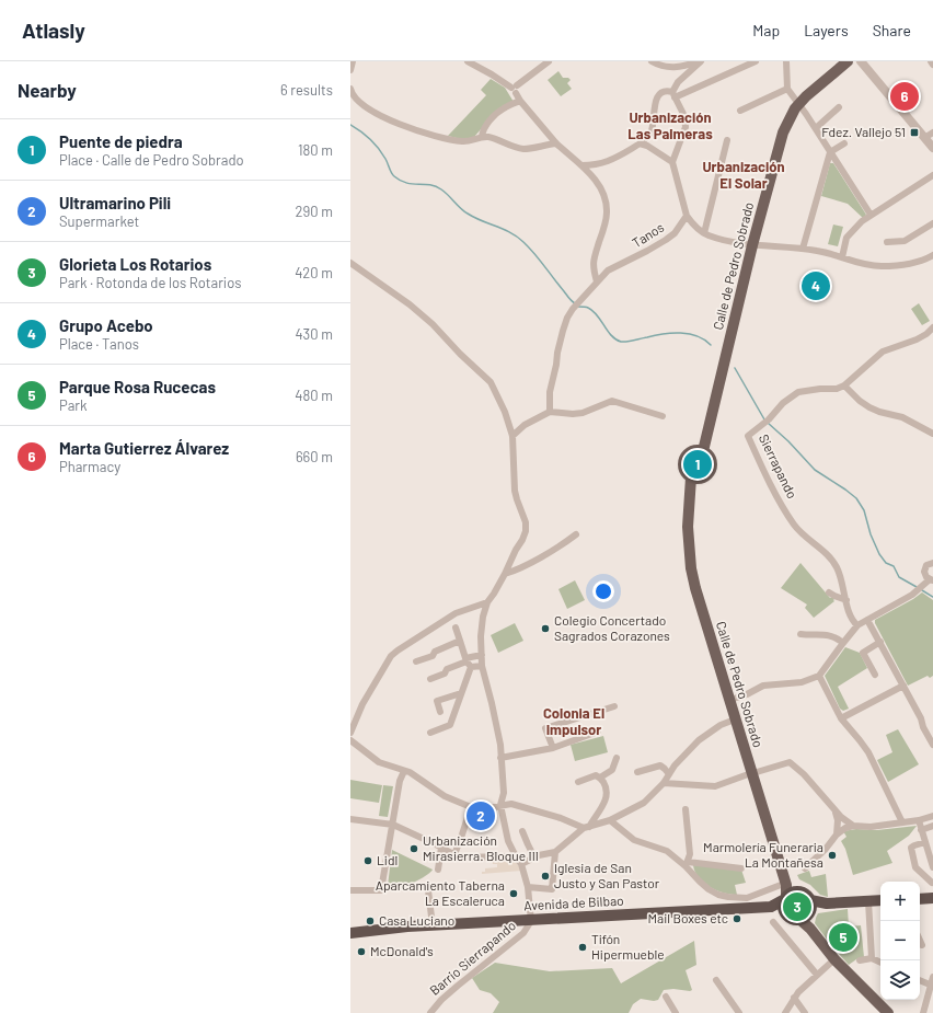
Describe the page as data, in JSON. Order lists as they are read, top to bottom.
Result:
{
  "streets": {
    "highway": ["Avenida de Bilbao"],
    "main road": ["Calle de Pedro Sobrado"],
    "street": ["Tanos", "Sierrapando", "Barrio Sierrapando"]
  },
  "crossings": [
    ["Calle de Pedro Sobrado", "Avenida de Bilbao"],
    ["Avenida de Bilbao", "Barrio Sierrapando"]
  ],
  "districts": ["Urbanización Las Palmeras", "Urbanización El Solar", "Colonia El Impulsor"],
  "places": {
    "transit": ["Fdez. Vallejo 51"],
    "other": [
      "Colegio Concertado Sagrados Corazones",
      "Urbanización Mirasierra. Bloque III",
      "Marmolería Funeraria La Montañesa",
      "Lidl",
      "Iglesia de San Justo y San Pastor",
      "Aparcamiento Taberna La Escaleruca",
      "Mail Boxes etc",
      "Casa Luciano",
      "Tifón Hipermueble",
      "McDonald's"
    ]
  },
  "page": {
    "header": "Atlasly",
    "nav": ["Map", "Layers", "Share"],
    "heading": ["Nearby", "6 results"],
    "pins": [
      "6",
      "4",
      "1",
      "2",
      "3",
      "5"
    ],
    "list": [
      {
        "mark": "1",
        "name": "Puente de piedra",
        "note": "Place · Calle de Pedro Sobrado",
        "value": "180 m"
      },
      {
        "mark": "2",
        "name": "Ultramarino Pili",
        "note": "Supermarket",
        "value": "290 m"
      },
      {
        "mark": "3",
        "name": "Glorieta Los Rotarios",
        "note": "Park · Rotonda de los Rotarios",
        "value": "420 m"
      },
      {
        "mark": "4",
        "name": "Grupo Acebo",
        "note": "Place · Tanos",
        "value": "430 m"
      },
      {
        "mark": "5",
        "name": "Parque Rosa Rucecas",
        "note": "Park",
        "value": "480 m"
      },
      {
        "mark": "6",
        "name": "Marta Gutierrez Álvarez",
        "note": "Pharmacy",
        "value": "660 m"
      }
    ],
    "map_buttons": ["+", "−"]
  }
}
